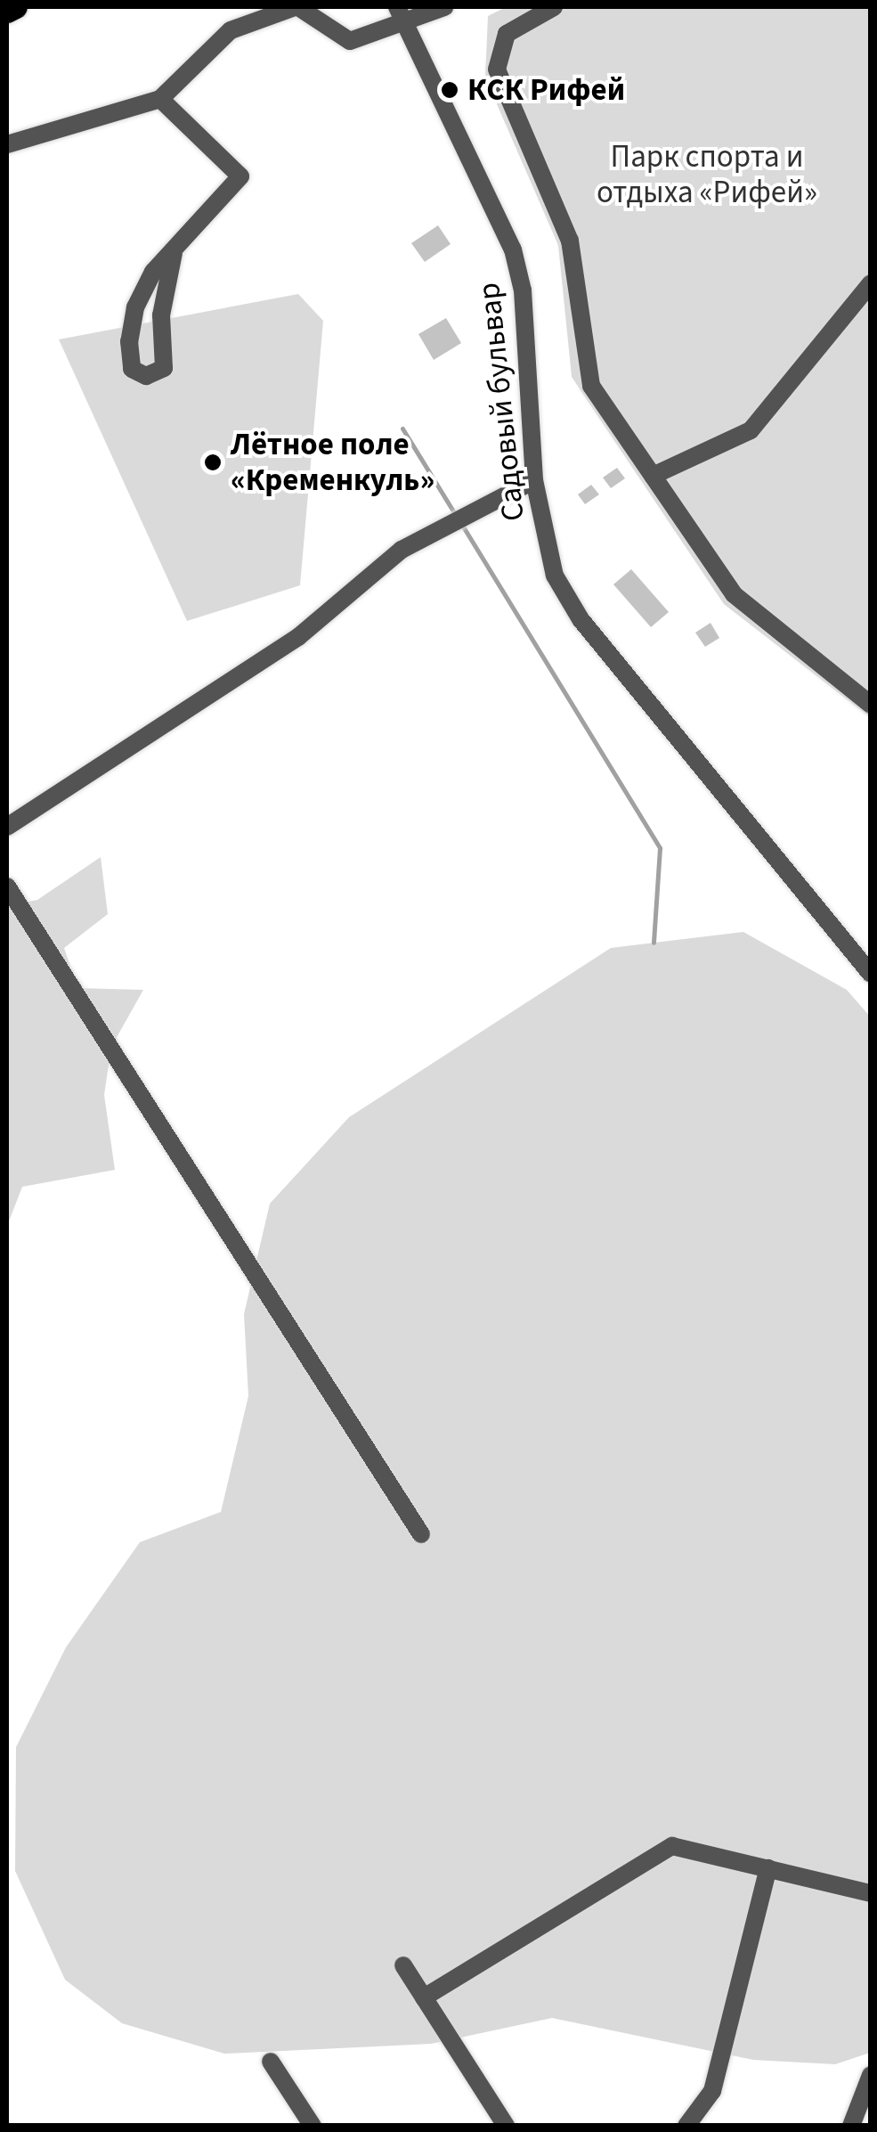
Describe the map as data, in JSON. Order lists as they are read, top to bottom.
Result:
{
  "streets": {
    "street": ["Садовый бульвар"]
  },
  "parks": ["Парк спорта и отдыха «Рифей»"],
  "places": ["КСК Рифей", "Лётное поле «Кременкуль»"]
}
